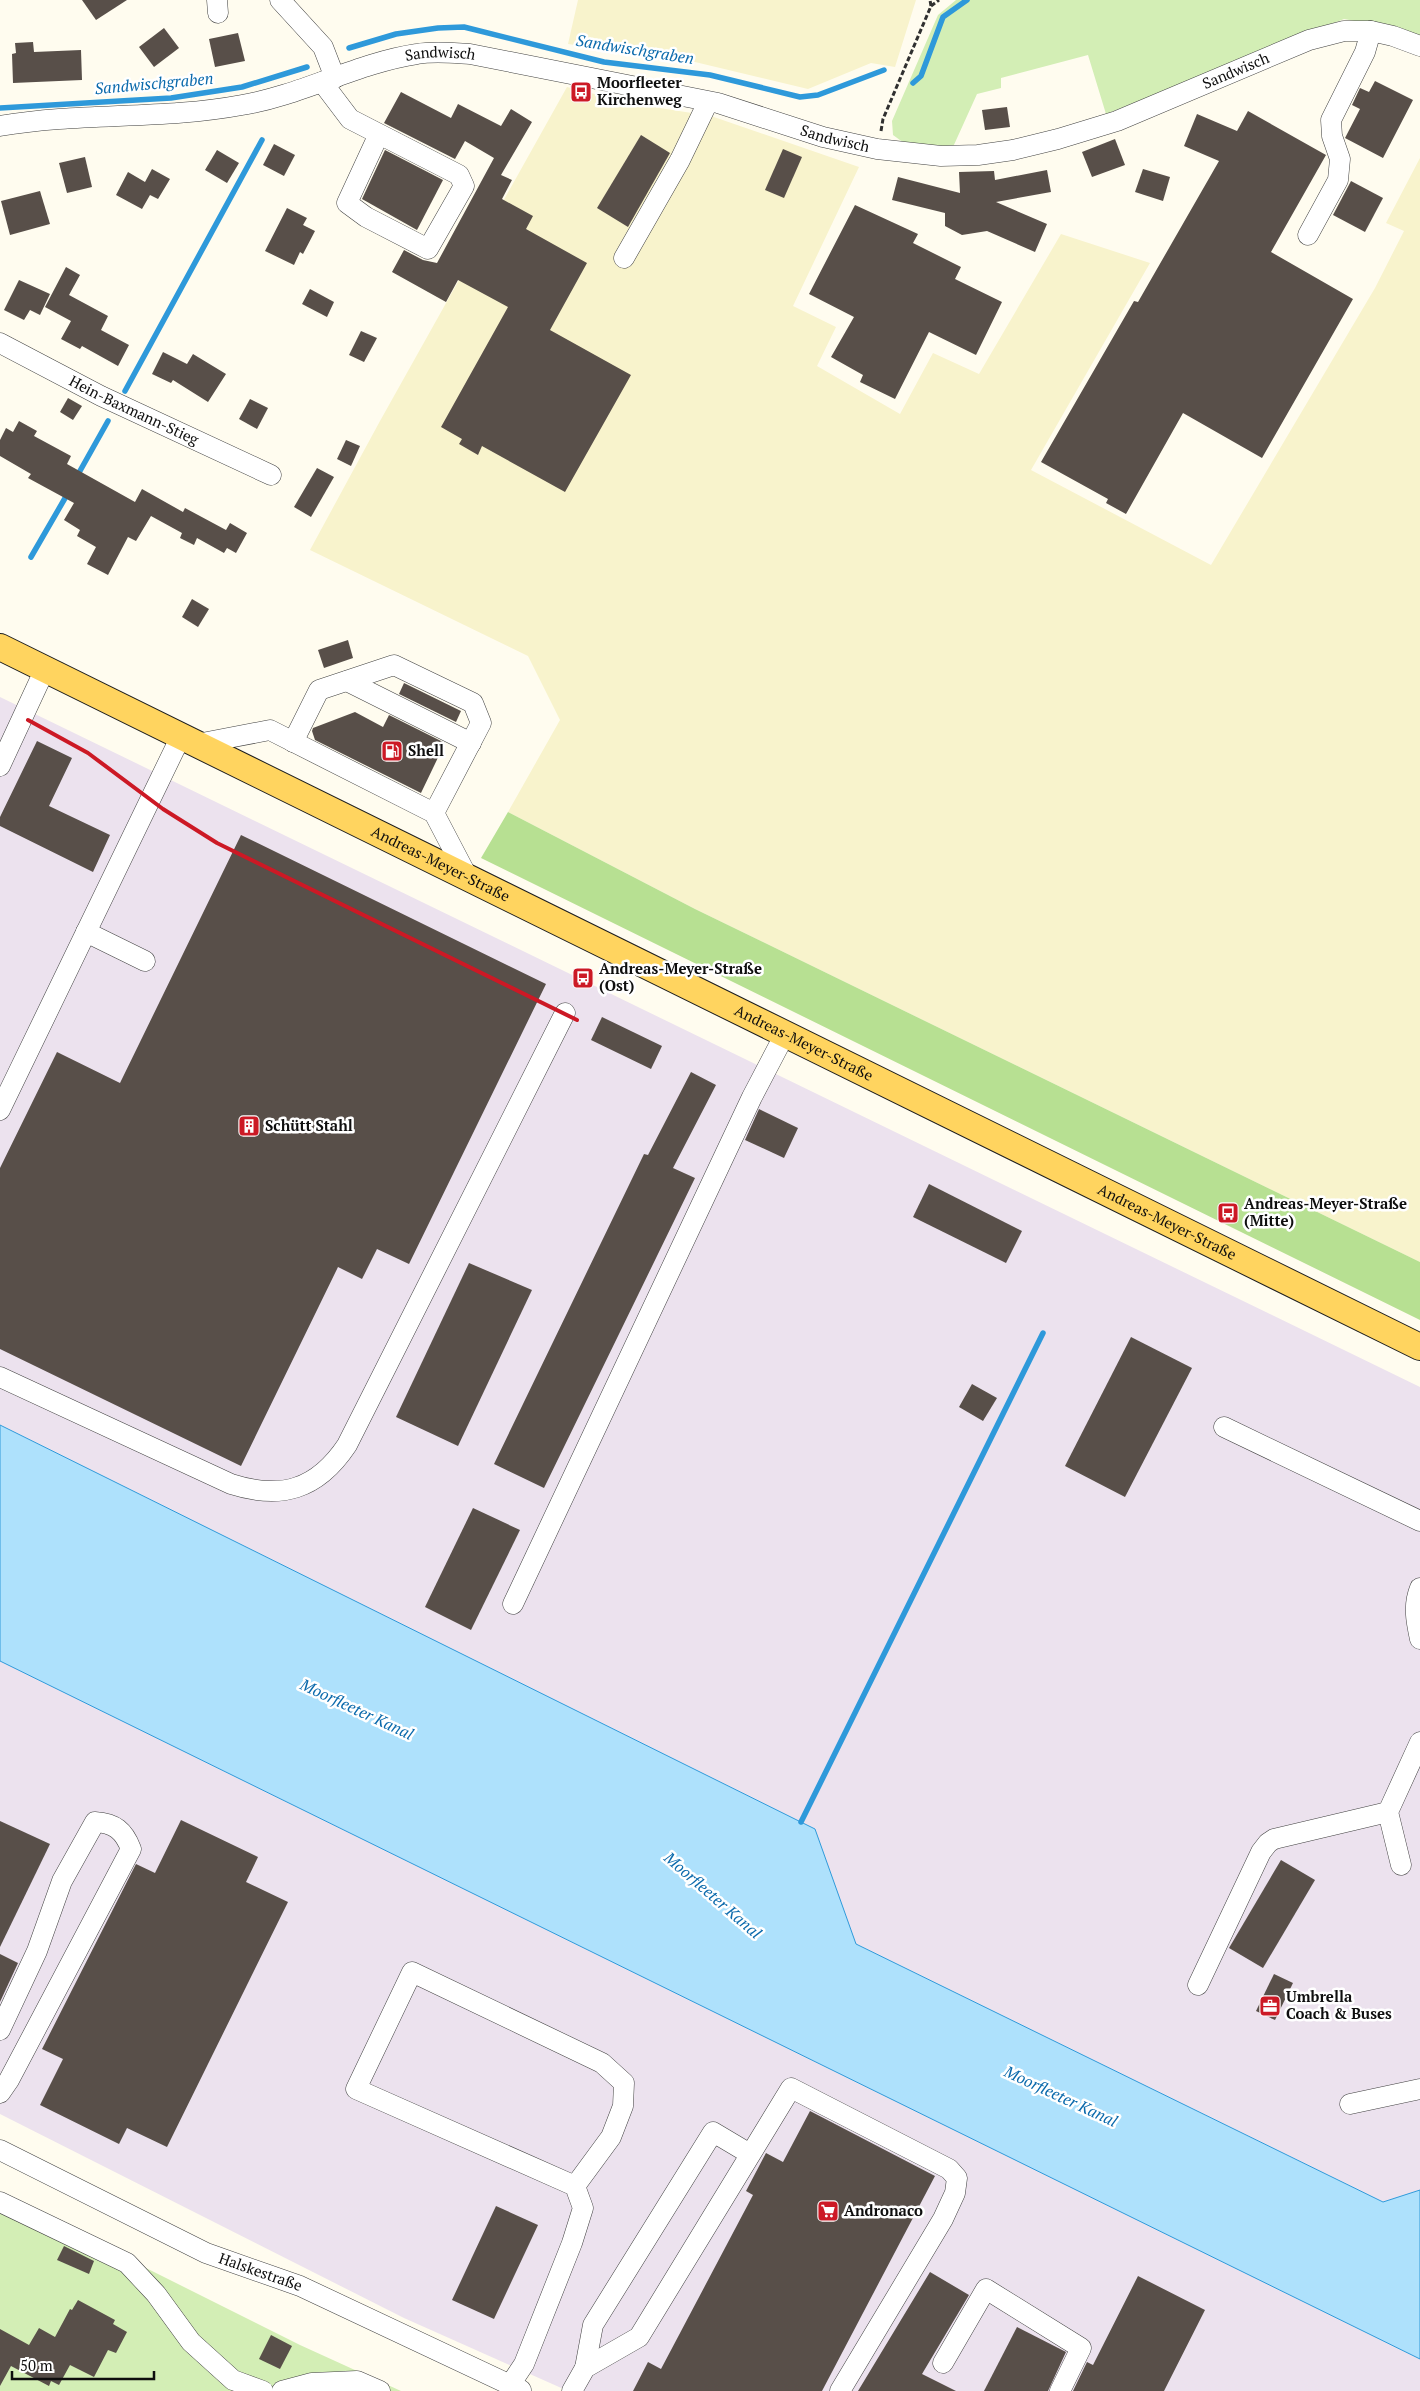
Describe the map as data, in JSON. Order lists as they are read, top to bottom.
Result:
{
  "streets": {
    "main road": ["Andreas-Meyer-Straße"],
    "street": ["Sandwisch", "Hein-Baxmann-Stieg", "Halskestraße"]
  },
  "water": ["Sandwischgraben", "Moorfleeter Kanal"],
  "places": {
    "bus stop": ["Moorfleeter Kirchenweg", "Andreas-Meyer-Straße (Ost)", "Andreas-Meyer-Straße (Mitte)"],
    "fuel station": ["Shell"],
    "building": ["Schütt Stahl"],
    "office": ["Umbrella Coach & Buses"],
    "supermarket": ["Andronaco"]
  },
  "scale_bar": "50 m"
}
